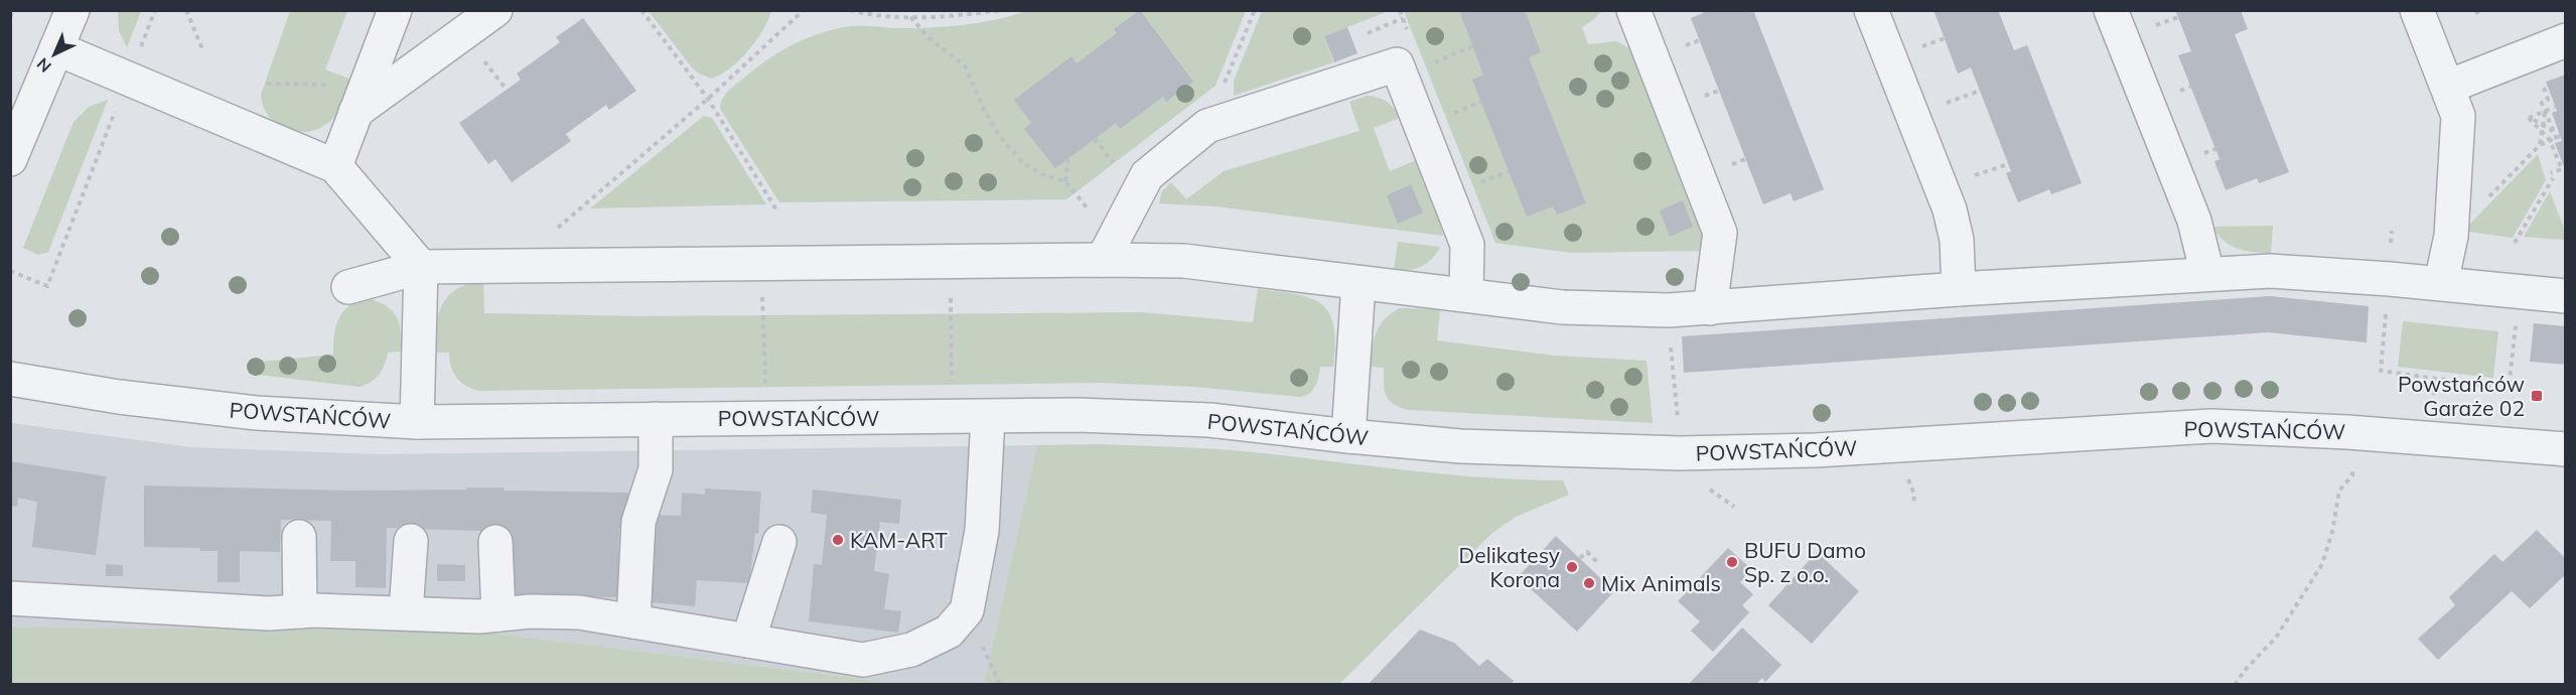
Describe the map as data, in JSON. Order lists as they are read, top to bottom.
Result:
{
  "streets": {
    "street": ["POWSTAŃCÓW"]
  },
  "places": {
    "transit": ["Powstańców Garaże 02"],
    "other": [
      "KAM-ART",
      "BUFU Damo Sp. z o.o.",
      "Delikatesy Korona",
      "Mix Animals"
    ]
  },
  "north": "bottom left"
}
